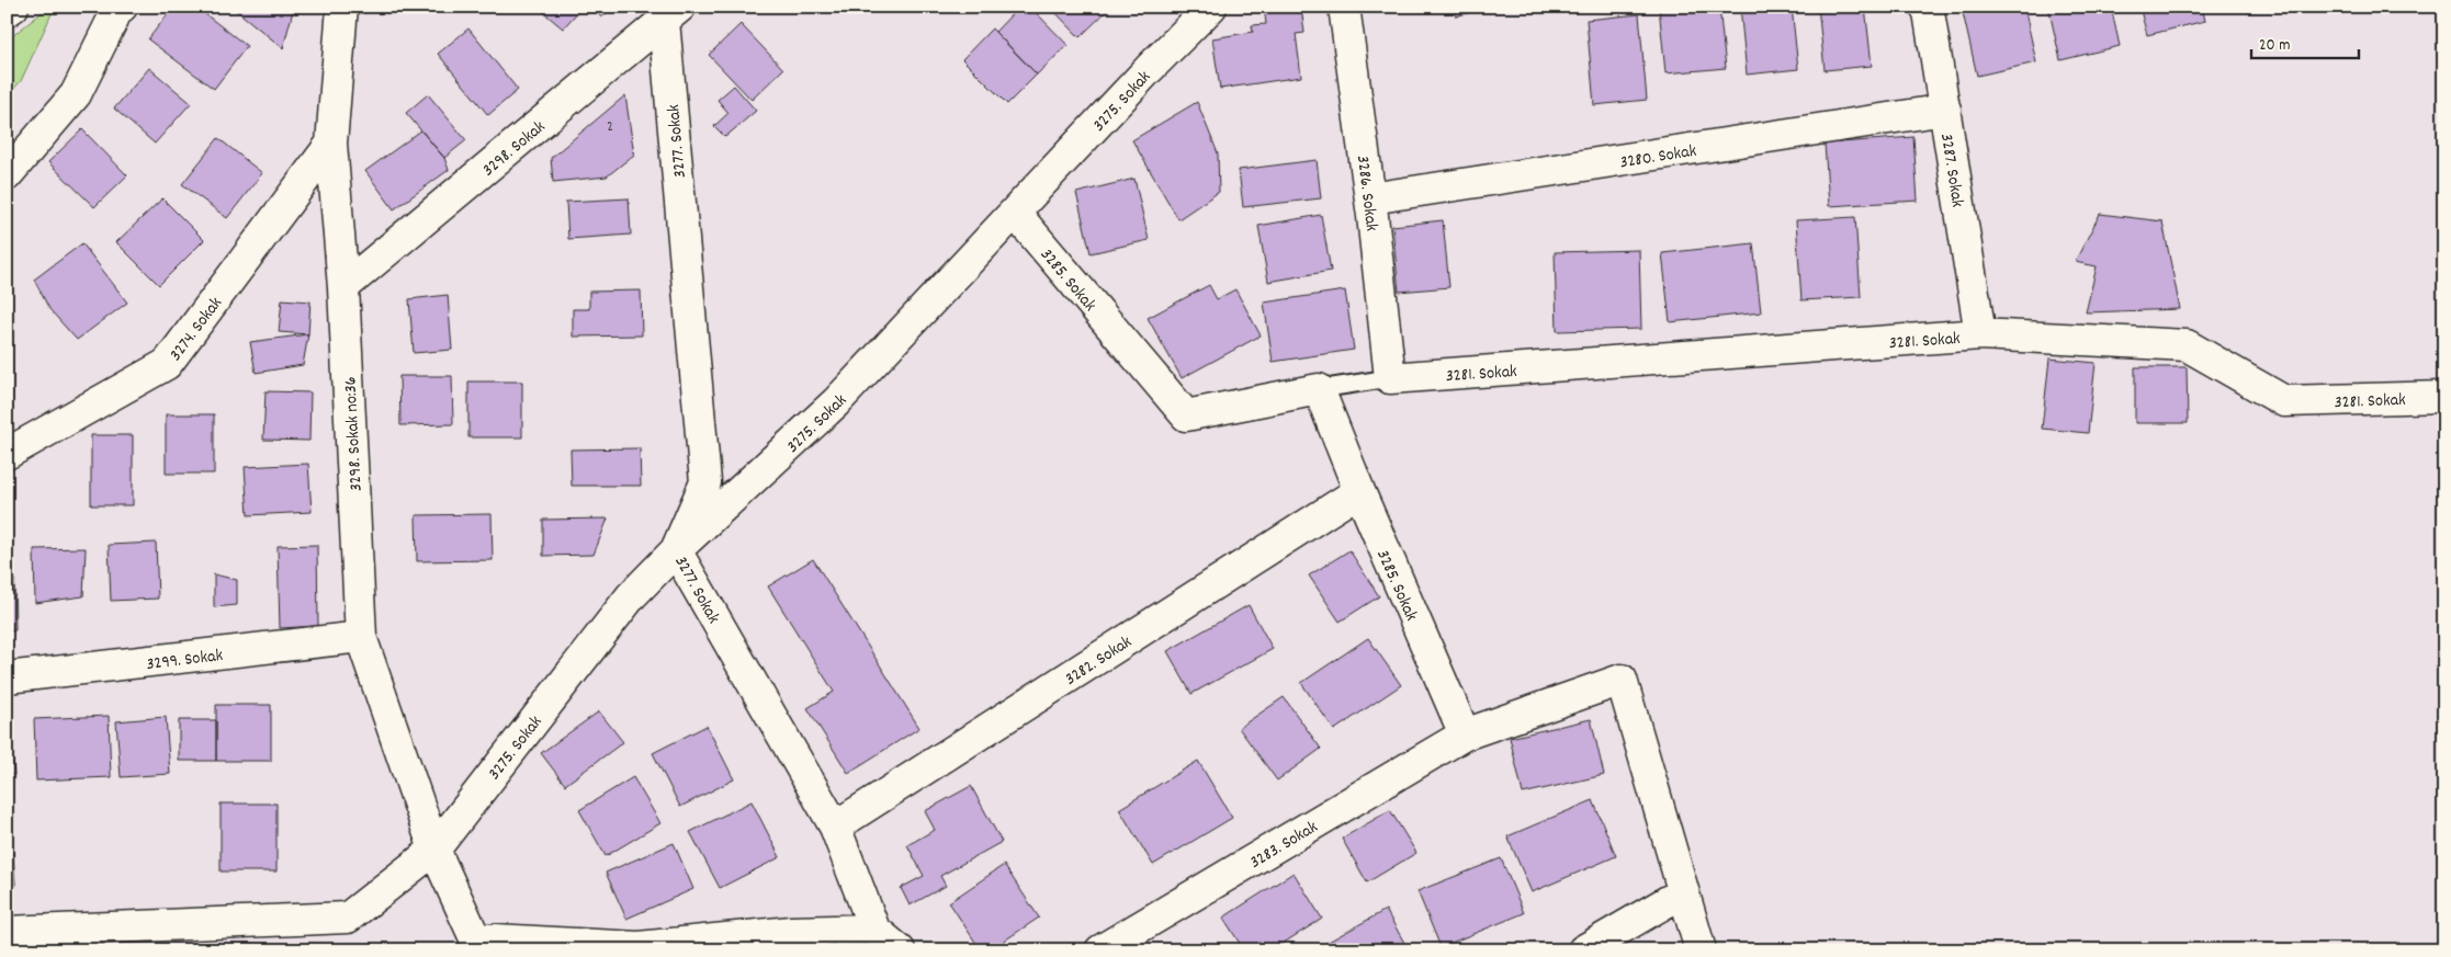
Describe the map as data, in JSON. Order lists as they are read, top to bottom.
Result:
{
  "streets": {
    "main road": [
      "3275. Sokak",
      "3277. Sokak",
      "3298. Sokak",
      "3280. Sokak",
      "3287. Sokak",
      "3286. Sokak",
      "3285. Sokak",
      "3274. Sokak",
      "3281. Sokak",
      "3298. Sokak no:36",
      "3299. Sokak",
      "3282. Sokak",
      "3283. Sokak"
    ]
  },
  "crossings": [
    ["3275. Sokak", "3277. Sokak"],
    ["3275. Sokak", "3285. Sokak"],
    ["3275. Sokak", "3298. Sokak no:36"],
    ["3277. Sokak", "3298. Sokak"],
    ["3277. Sokak", "3282. Sokak"],
    ["3298. Sokak", "3298. Sokak no:36"],
    ["3280. Sokak", "3287. Sokak"],
    ["3280. Sokak", "3286. Sokak"],
    ["3287. Sokak", "3281. Sokak"],
    ["3286. Sokak", "3281. Sokak"],
    ["3285. Sokak", "3282. Sokak"],
    ["3285. Sokak", "3283. Sokak"],
    ["3274. Sokak", "3298. Sokak no:36"],
    ["3298. Sokak no:36", "3299. Sokak"]
  ],
  "house_numbers": ["2"],
  "scale_bar": "20 m"
}
